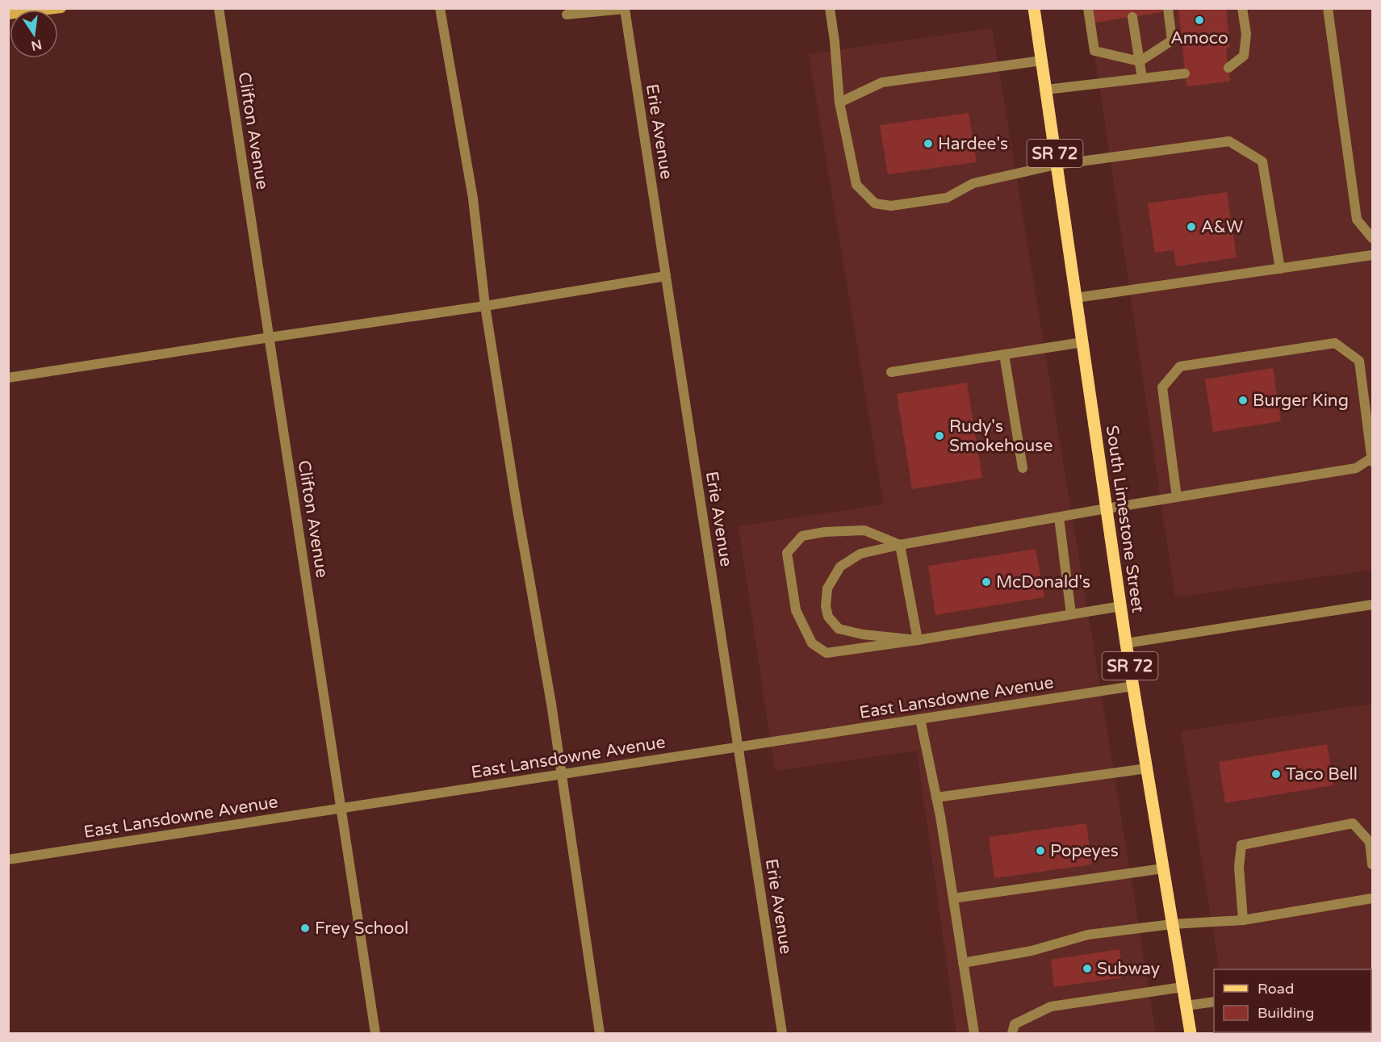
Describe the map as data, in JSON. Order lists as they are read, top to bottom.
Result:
{
  "streets": {
    "main road": ["SR 72", "South Limestone Street"],
    "street": ["Clifton Avenue", "Erie Avenue", "East Lansdowne Avenue"]
  },
  "crossings": [
    ["Clifton Avenue", "East Lansdowne Avenue"],
    ["Erie Avenue", "East Lansdowne Avenue"],
    ["South Limestone Street", "East Lansdowne Avenue"]
  ],
  "places": [
    "Amoco",
    "Hardee's",
    "A&W",
    "Burger King",
    "Rudy's Smokehouse",
    "McDonald's",
    "Taco Bell",
    "Popeyes",
    "Frey School",
    "Subway"
  ],
  "legend": ["Road", "Building"],
  "north": "bottom"
}
